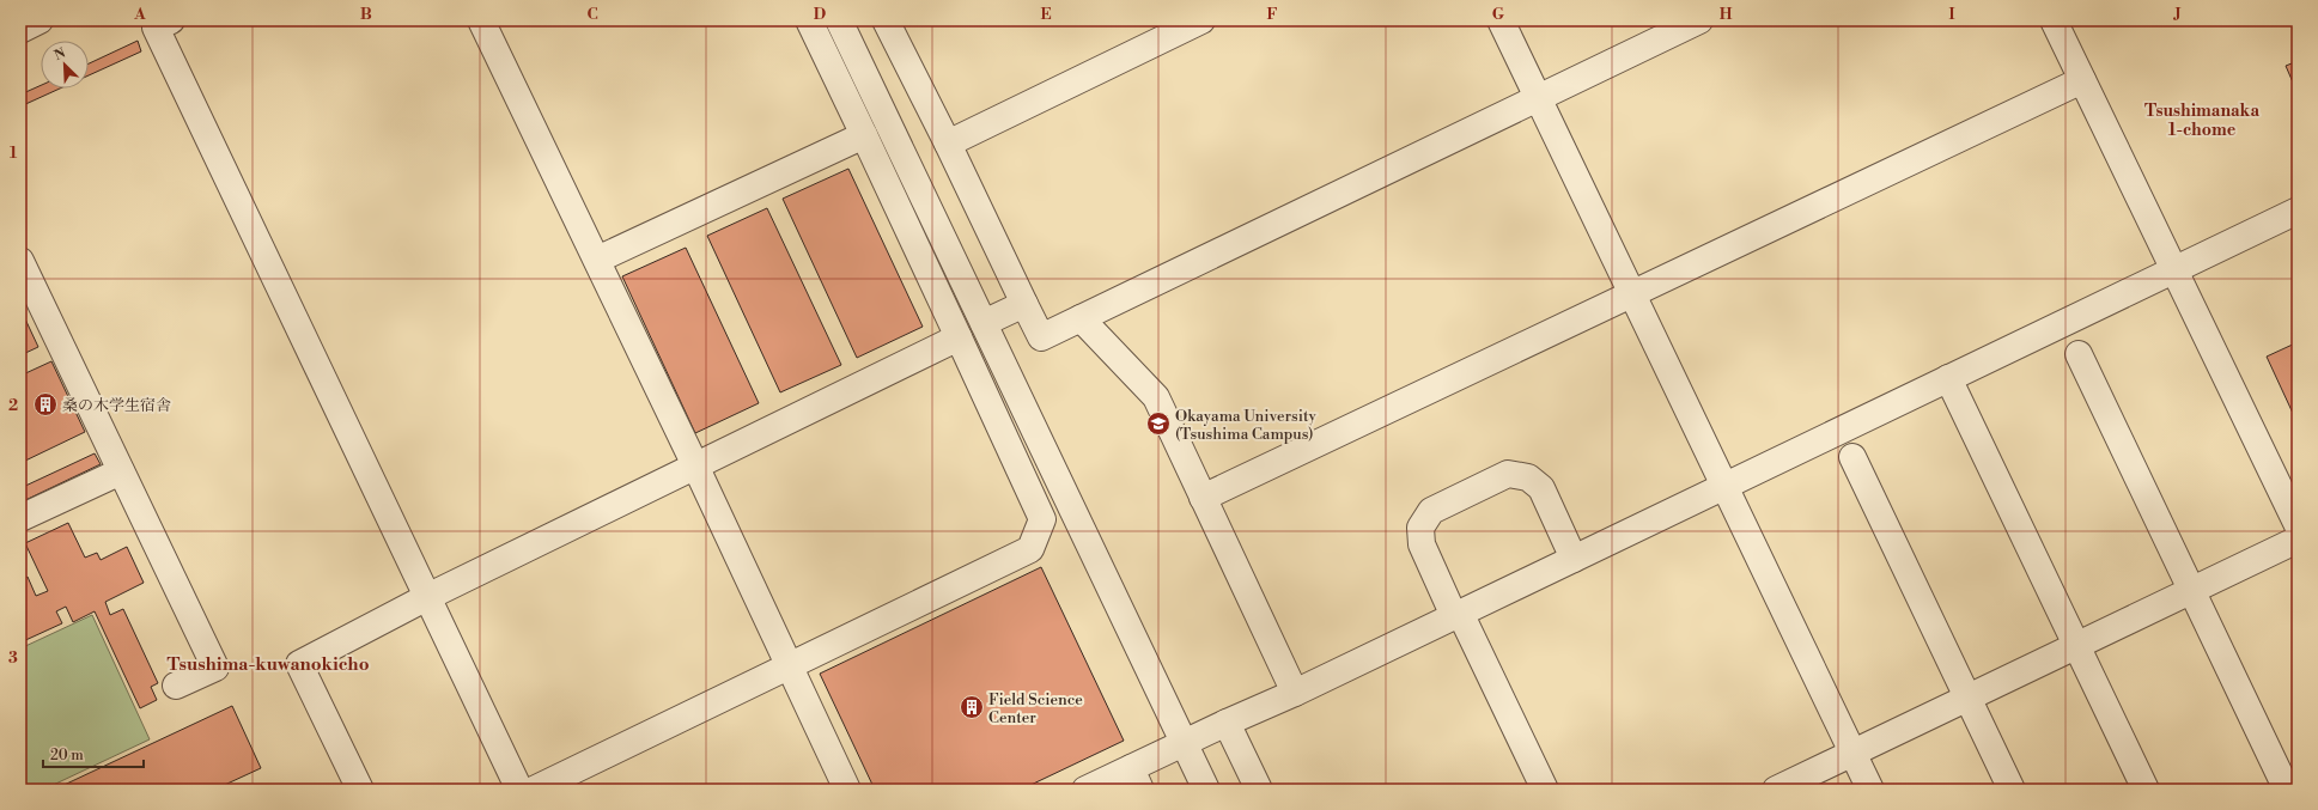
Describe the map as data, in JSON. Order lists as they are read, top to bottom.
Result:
{
  "districts": ["Tsushimanaka 1-chome", "Tsushima-kuwanokicho"],
  "places": {
    "building": ["桑の木学生宿舎", "Field Science Center"],
    "school or university": ["Okayama University (Tsushima Campus)"]
  },
  "scale_bar": "20 m",
  "north": "top left",
  "grid": {
    "columns": [
      "A",
      "B",
      "C",
      "D",
      "E",
      "F",
      "G",
      "H",
      "I",
      "J"
    ],
    "rows": ["1", "2", "3"]
  }
}
